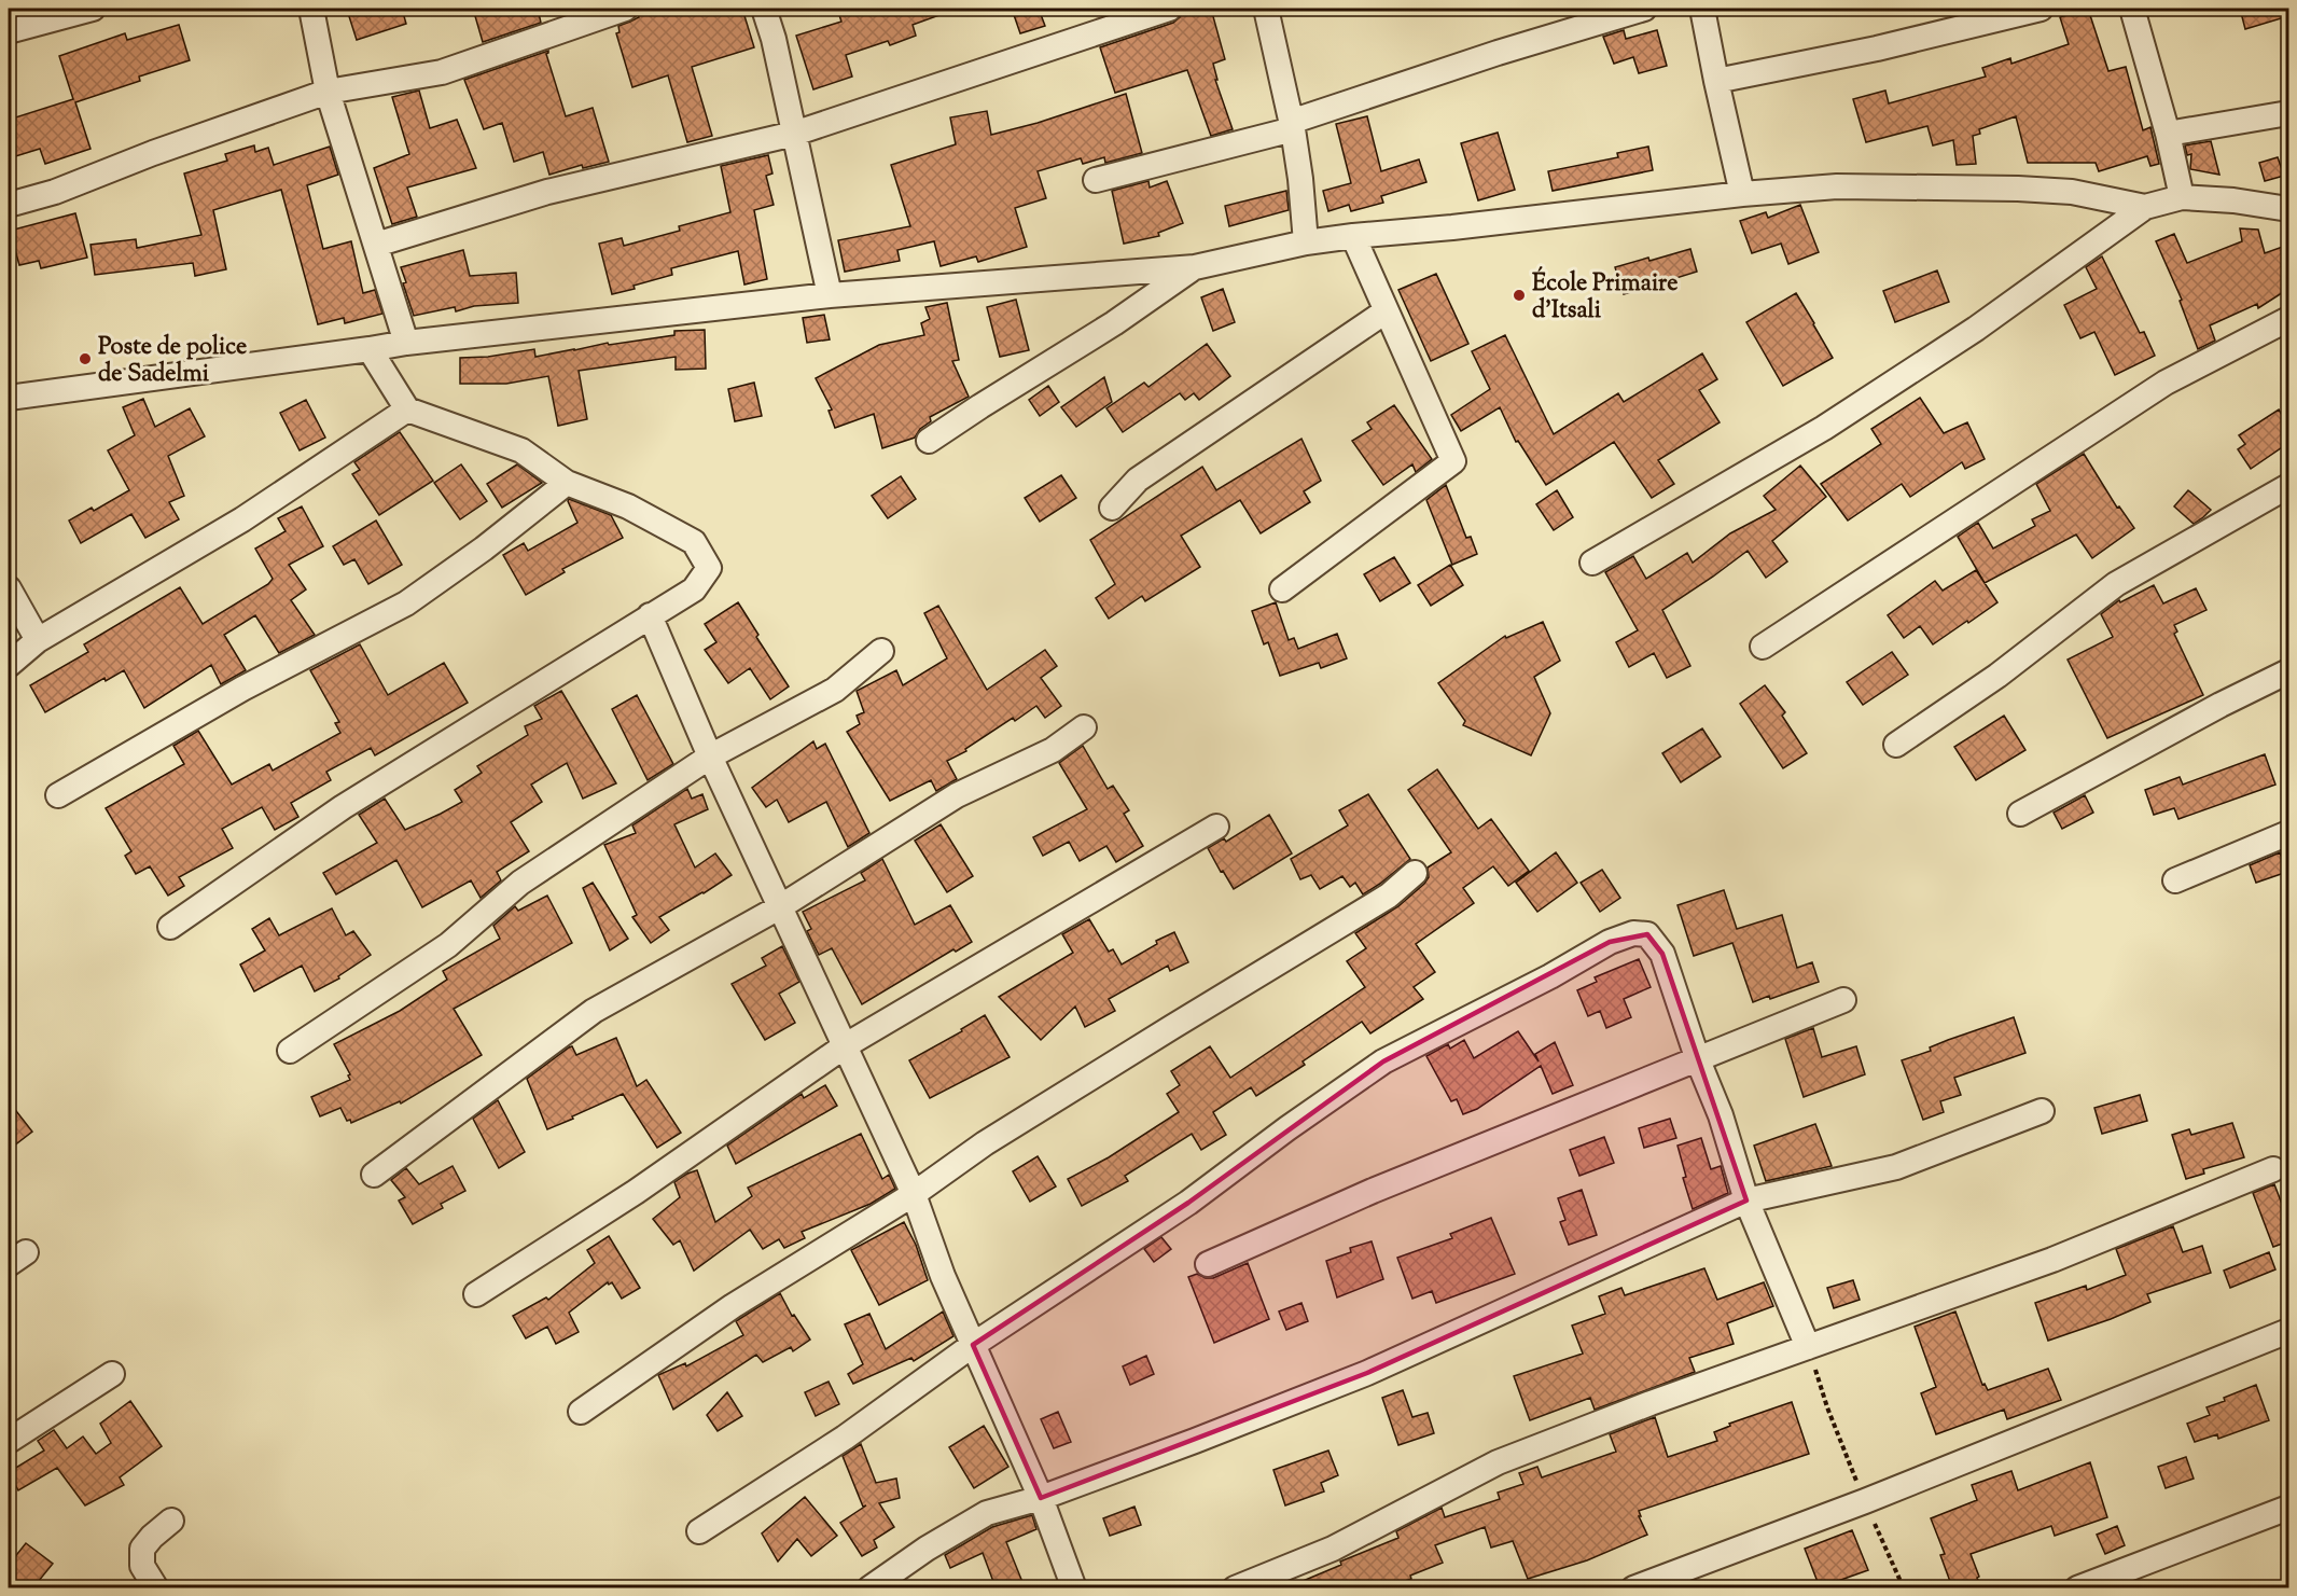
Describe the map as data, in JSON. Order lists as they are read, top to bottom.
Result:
{
  "places": ["École Primaire d'Itsali", "Poste de police de Sadelmi"]
}
